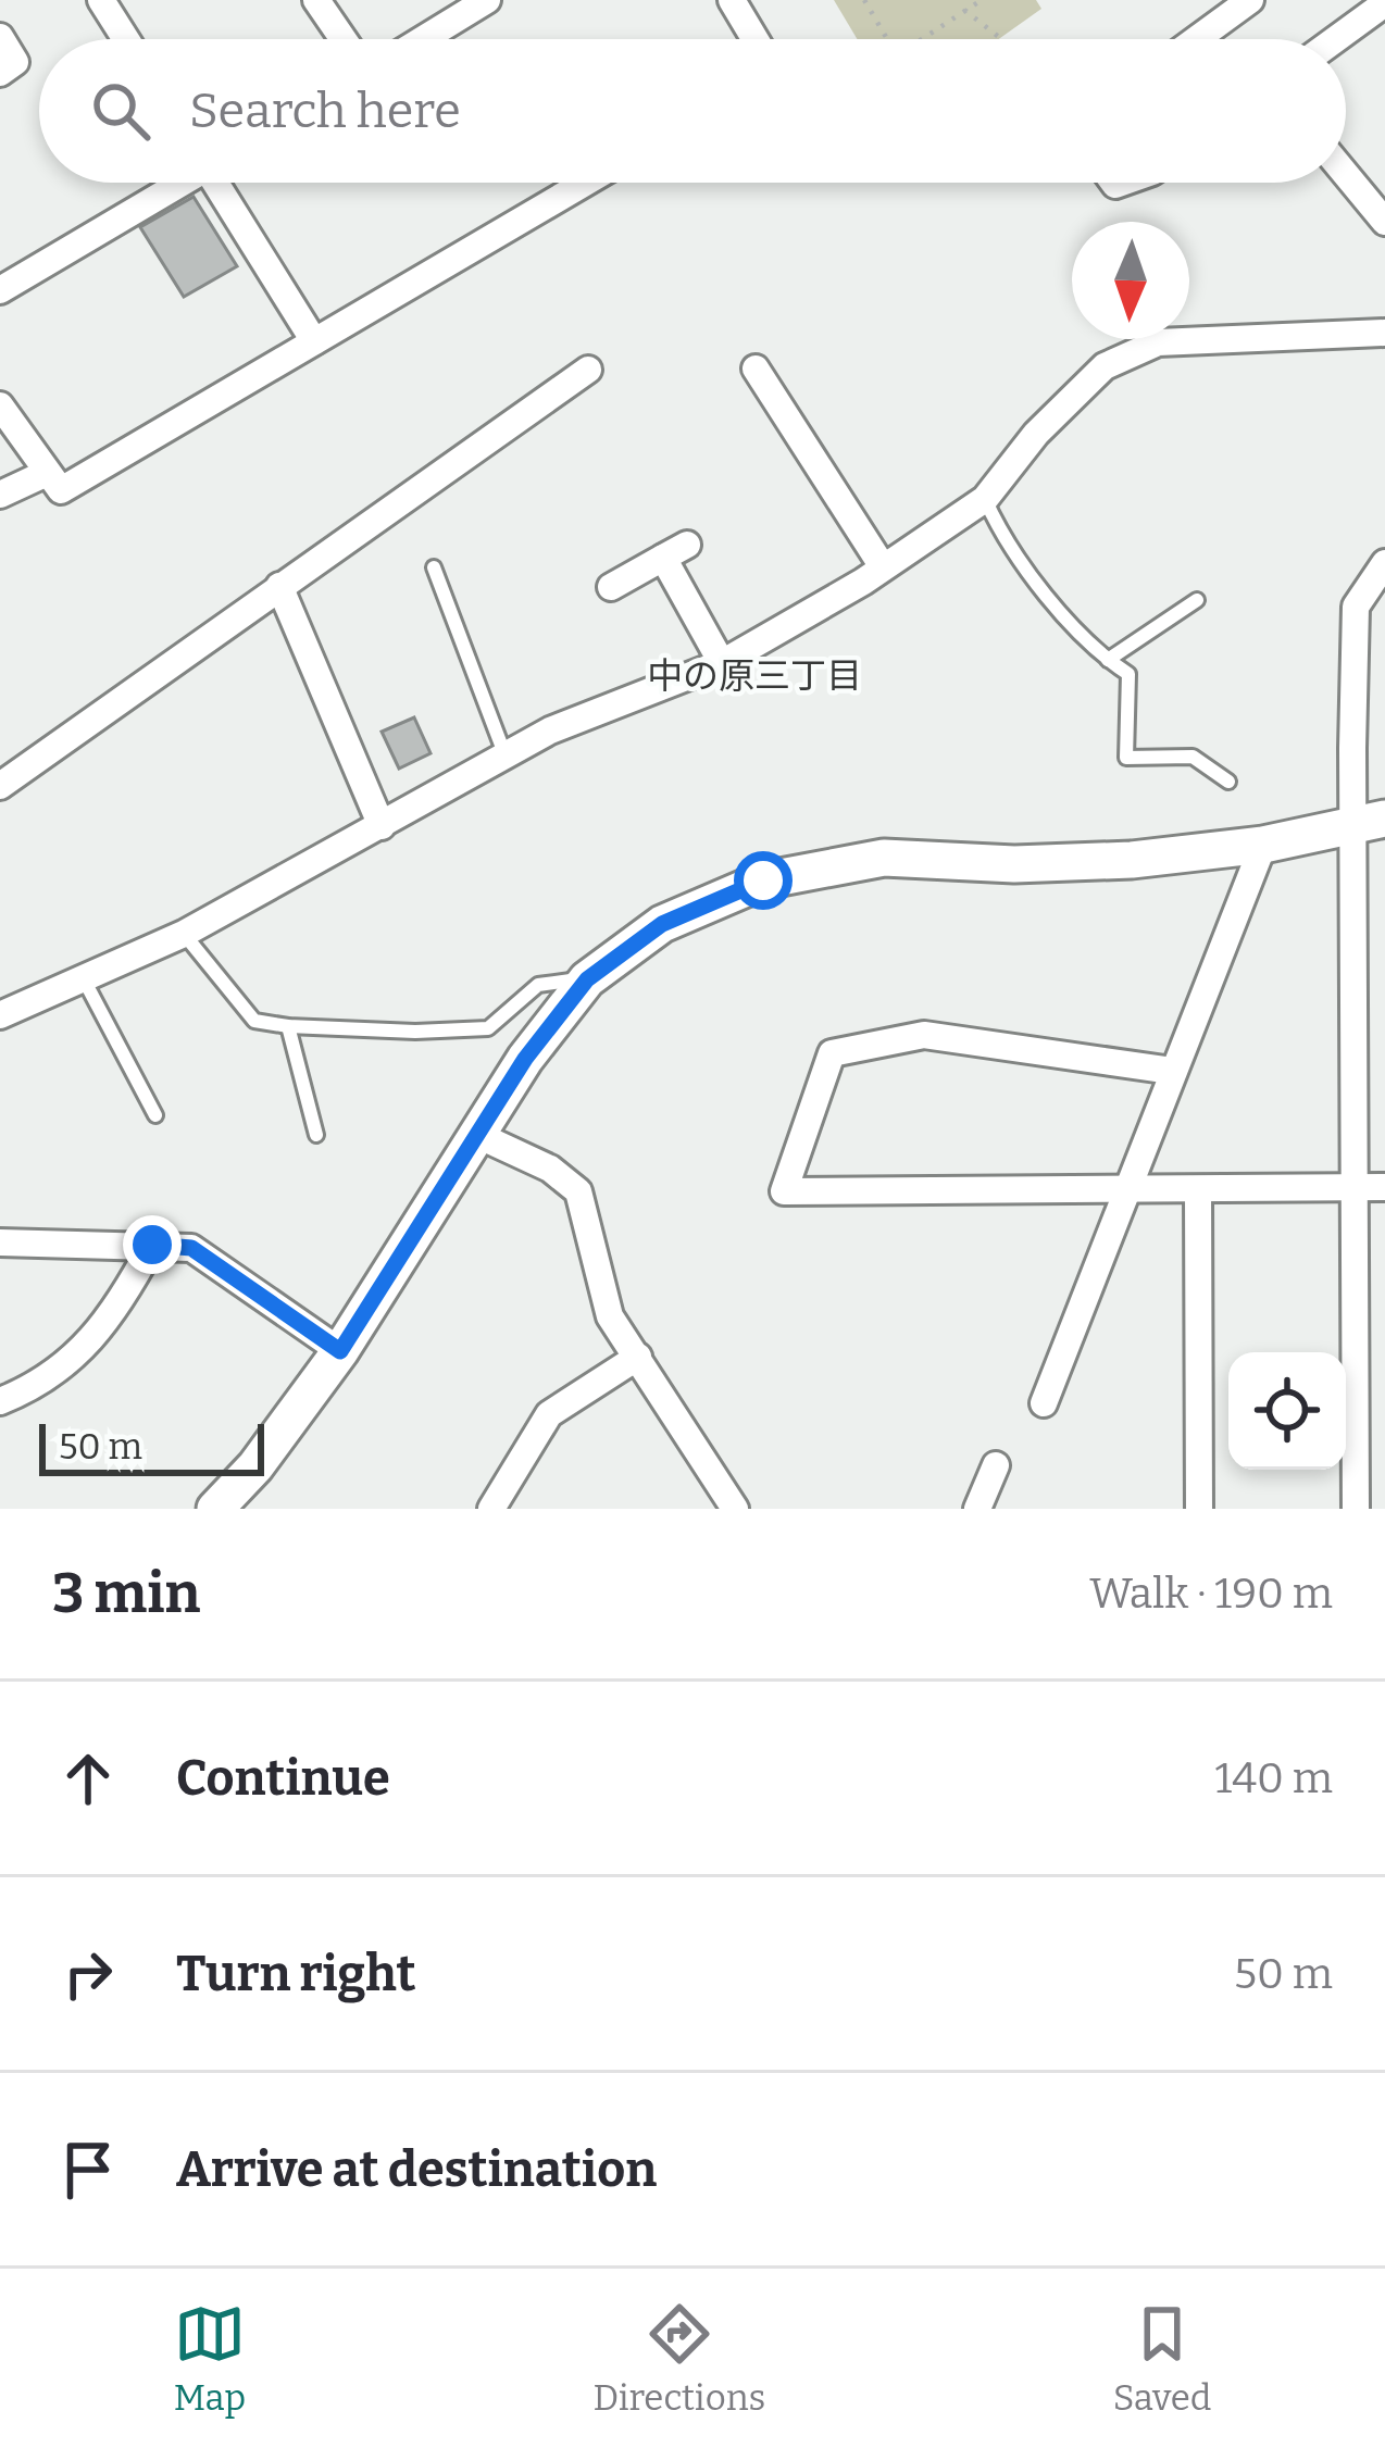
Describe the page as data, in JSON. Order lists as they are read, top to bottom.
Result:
{
  "districts": ["中の原三丁目"],
  "scale_bar": "50 m",
  "north": "bottom",
  "page": {
    "search": "Search here",
    "scale": "50 m",
    "heading": ["3 min", "Walk · 190 m"],
    "list": [
      ["Continue", "140 m"],
      ["Turn right", "50 m"],
      "Arrive at destination"
    ],
    "nav": ["Map", "Directions", "Saved"]
  }
}
